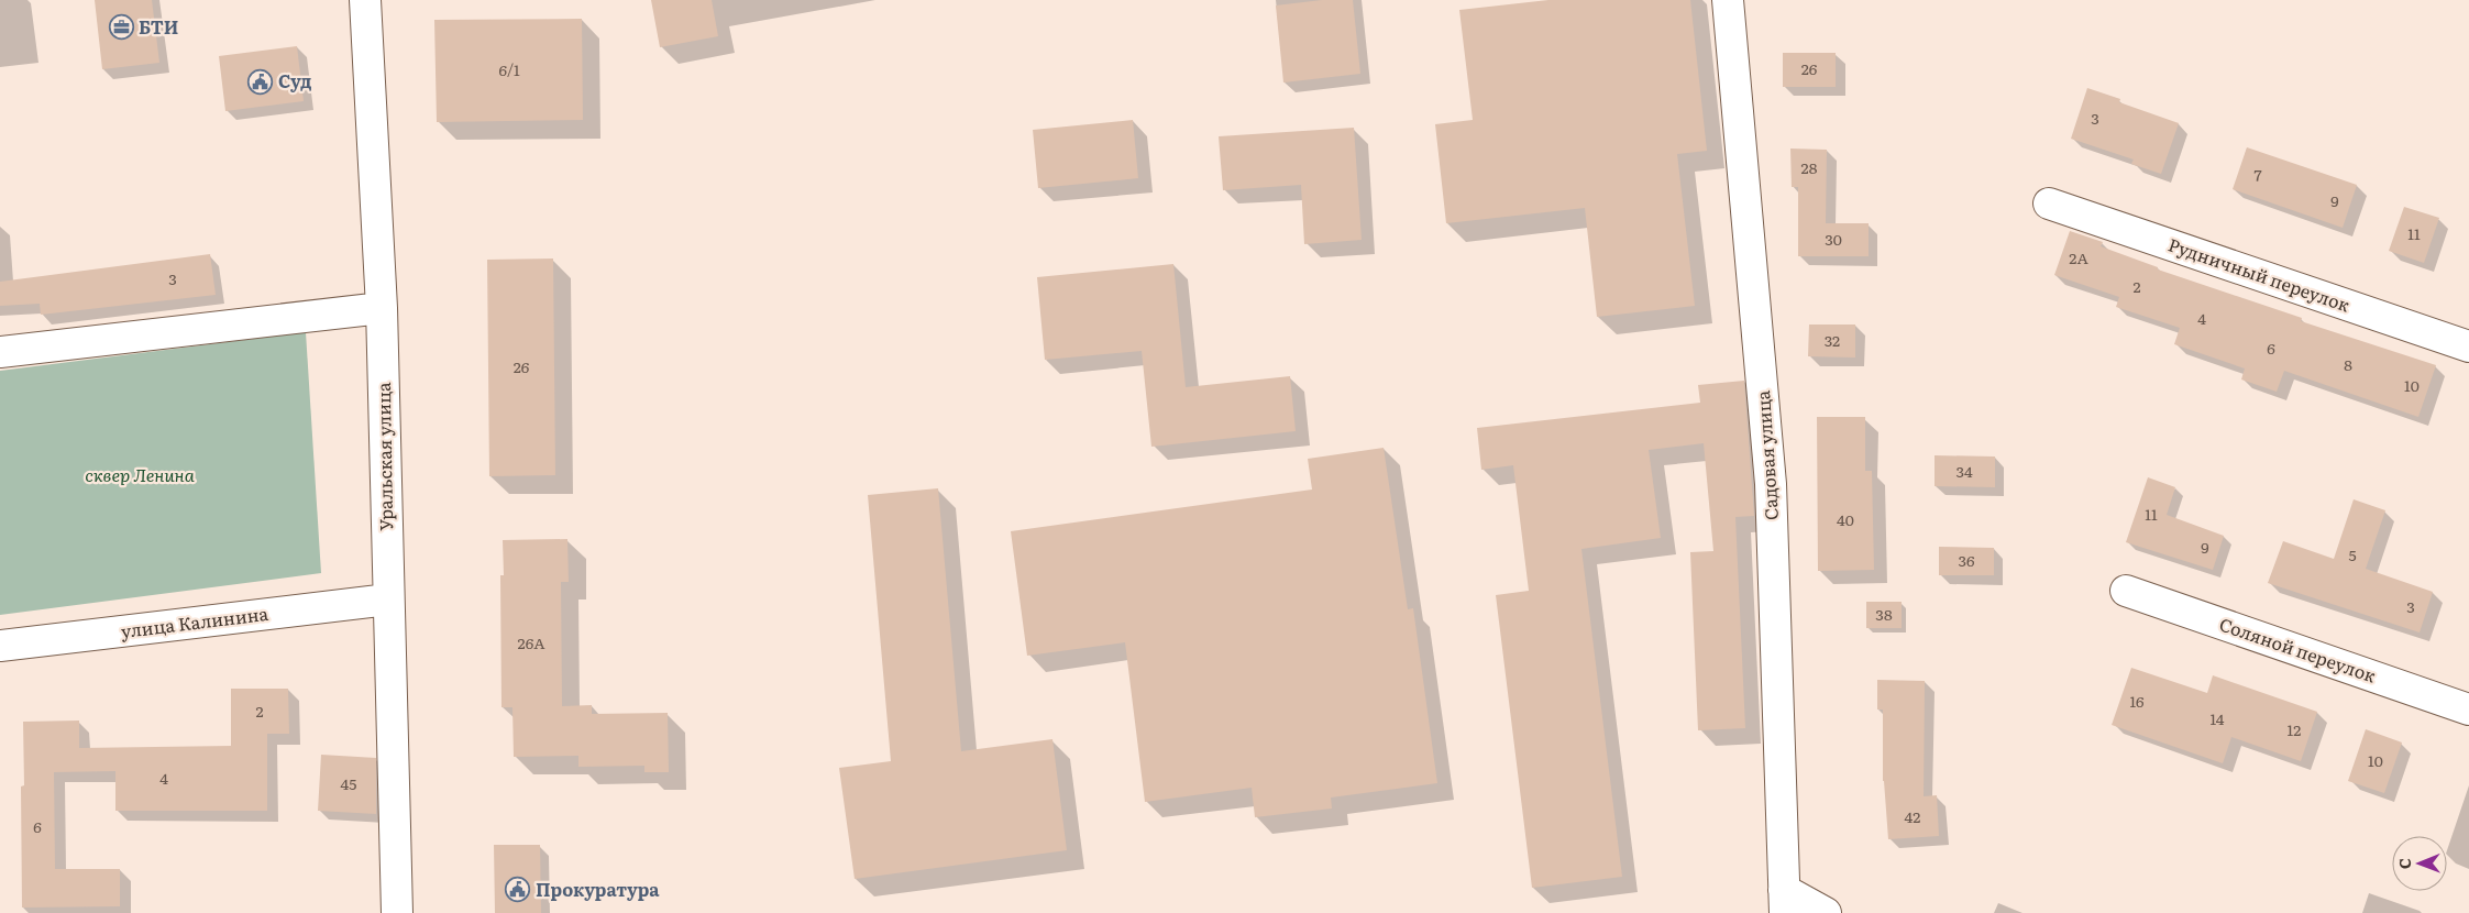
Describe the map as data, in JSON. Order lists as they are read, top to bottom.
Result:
{
  "streets": {
    "street": [
      "Рудничный переулок",
      "Садовая улица",
      "Уральская улица",
      "улица Калинина",
      "Соляной переулок"
    ]
  },
  "crossings": [
    ["Уральская улица", "улица Калинина"]
  ],
  "parks": ["сквер Ленина"],
  "places": {
    "office": ["БТИ"],
    "public building": ["Суд", "Прокуратура"]
  },
  "house_numbers": [
    "26",
    "6/1",
    "3",
    "28",
    "7",
    "9",
    "11",
    "30",
    "2А",
    "3",
    "2",
    "4",
    "32",
    "6",
    "8",
    "26",
    "10",
    "34",
    "11",
    "40",
    "9",
    "5",
    "36",
    "3",
    "38",
    "26А",
    "16",
    "2",
    "14",
    "12",
    "10",
    "4",
    "45",
    "42",
    "6"
  ],
  "north": "left"
}
